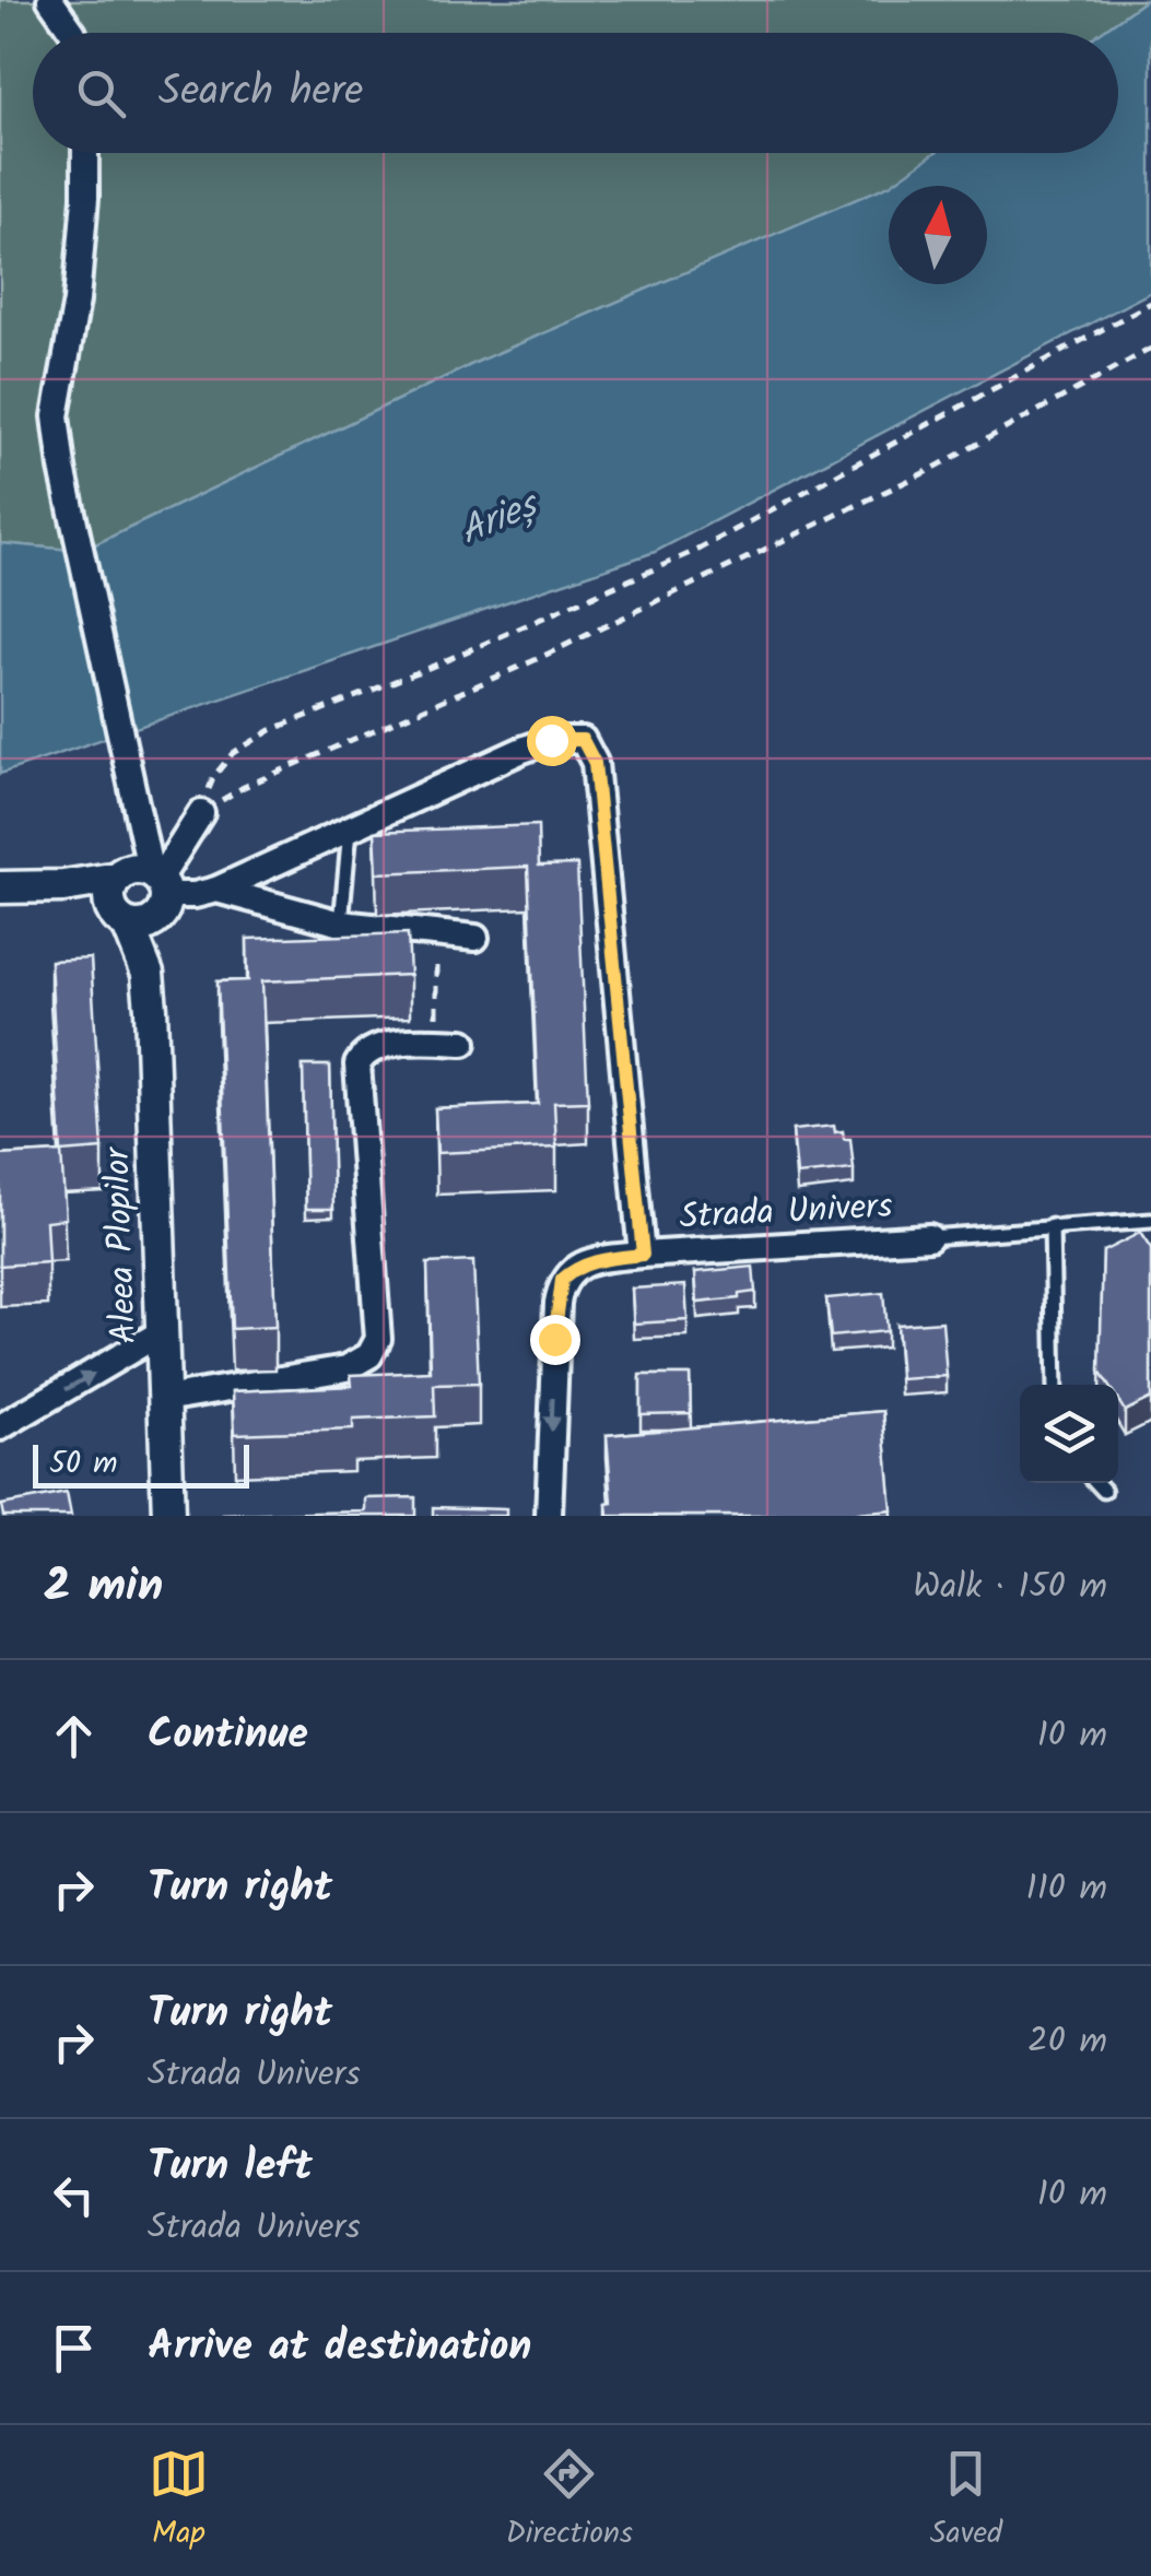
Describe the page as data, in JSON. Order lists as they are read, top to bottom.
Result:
{
  "streets": {
    "street": ["Strada Univers", "Aleea Plopilor"]
  },
  "one_way": ["Strada Univers"],
  "water": ["Arieș"],
  "scale_bar": "50 m",
  "north": "top",
  "page": {
    "search": "Search here",
    "scale": "50 m",
    "heading": ["2 min", "Walk · 150 m"],
    "list": [
      ["Continue", "10 m"],
      ["Turn right", "110 m"],
      ["Turn right", "Strada Univers", "20 m"],
      ["Turn left", "Strada Univers", "10 m"],
      "Arrive at destination"
    ],
    "nav": ["Map", "Directions", "Saved"]
  }
}
